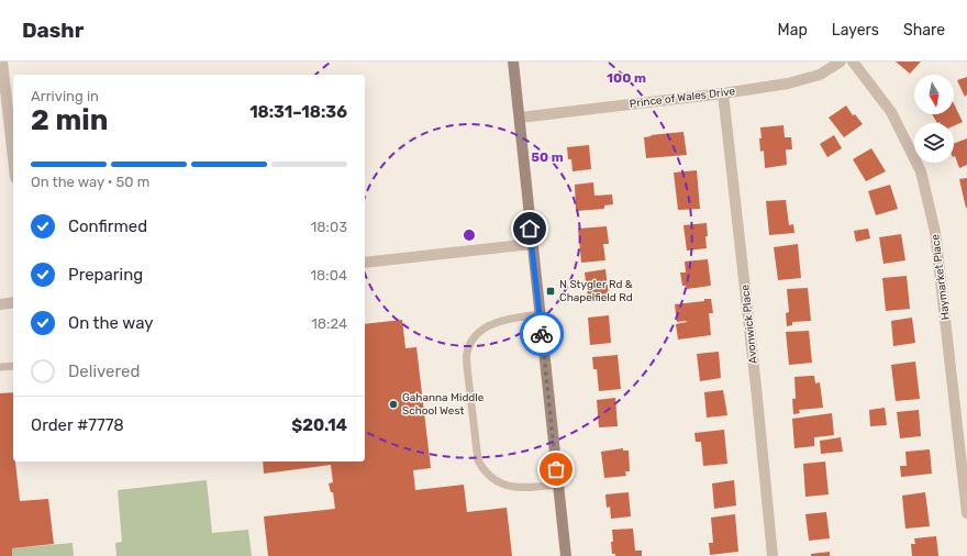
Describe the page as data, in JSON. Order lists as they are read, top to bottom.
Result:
{
  "streets": {
    "street": ["Prince of Wales Drive", "Haymarket Place", "Avonwick Place"]
  },
  "crossings": [
    ["Prince of Wales Drive", "Avonwick Place"]
  ],
  "places": {
    "transit": ["N Stygler Rd & Chapelfield Rd"],
    "other": ["Gahanna Middle School West"]
  },
  "north": "bottom",
  "page": {
    "header": "Dashr",
    "nav": ["Map", "Layers", "Share"],
    "heading": ["2 min", "Arriving in", "18:31–18:36"],
    "panel": ["Order #7778", "$20.14"],
    "bar": "On the way · 50 m",
    "list": [
      ["Confirmed", "18:03"],
      ["Preparing", "18:04"],
      ["On the way", "18:24"],
      "Delivered"
    ]
  },
  "rings": ["100 m", "50 m"]
}
